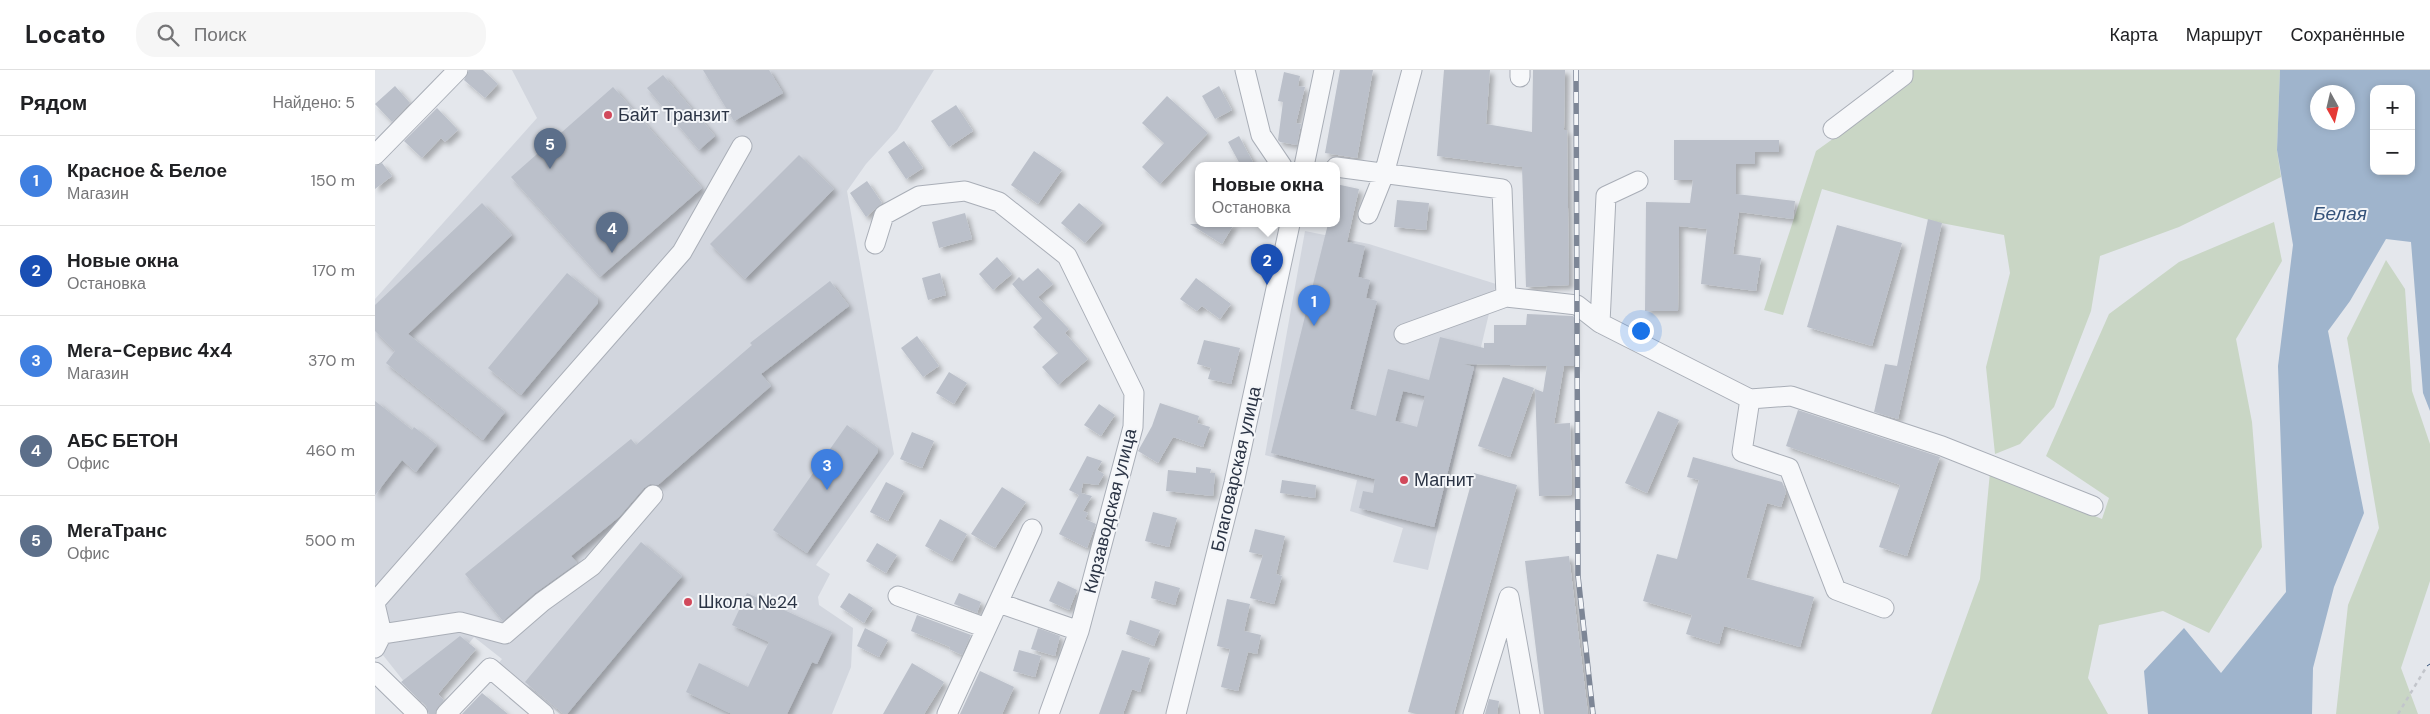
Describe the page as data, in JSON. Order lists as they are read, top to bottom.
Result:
{
  "streets": {
    "street": ["Благоварская улица", "Кирзаводская улица"]
  },
  "water": ["Белая"],
  "places": ["Байт Транзит", "Магнит", "Школа №24"],
  "north": "bottom",
  "page": {
    "header": "Locato",
    "search": "Поиск",
    "nav": ["Карта", "Маршрут", "Сохранённые"],
    "heading": ["Рядом", "Найдено: 5"],
    "map_buttons": ["+", "−"],
    "pins": [
      "5",
      "4",
      "2",
      "1",
      "3"
    ],
    "list": [
      {
        "mark": "1",
        "name": "Красное & Белое",
        "note": "Магазин",
        "value": "150 m"
      },
      {
        "mark": "2",
        "name": "Новые окна",
        "note": "Остановка",
        "value": "170 m"
      },
      {
        "mark": "3",
        "name": "Мега-Сервис 4х4",
        "note": "Магазин",
        "value": "370 m"
      },
      {
        "mark": "4",
        "name": "АБС БЕТОН",
        "note": "Офис",
        "value": "460 m"
      },
      {
        "mark": "5",
        "name": "МегаТранс",
        "note": "Офис",
        "value": "500 m"
      }
    ],
    "popup": ["Новые окна", "Остановка"]
  }
}
